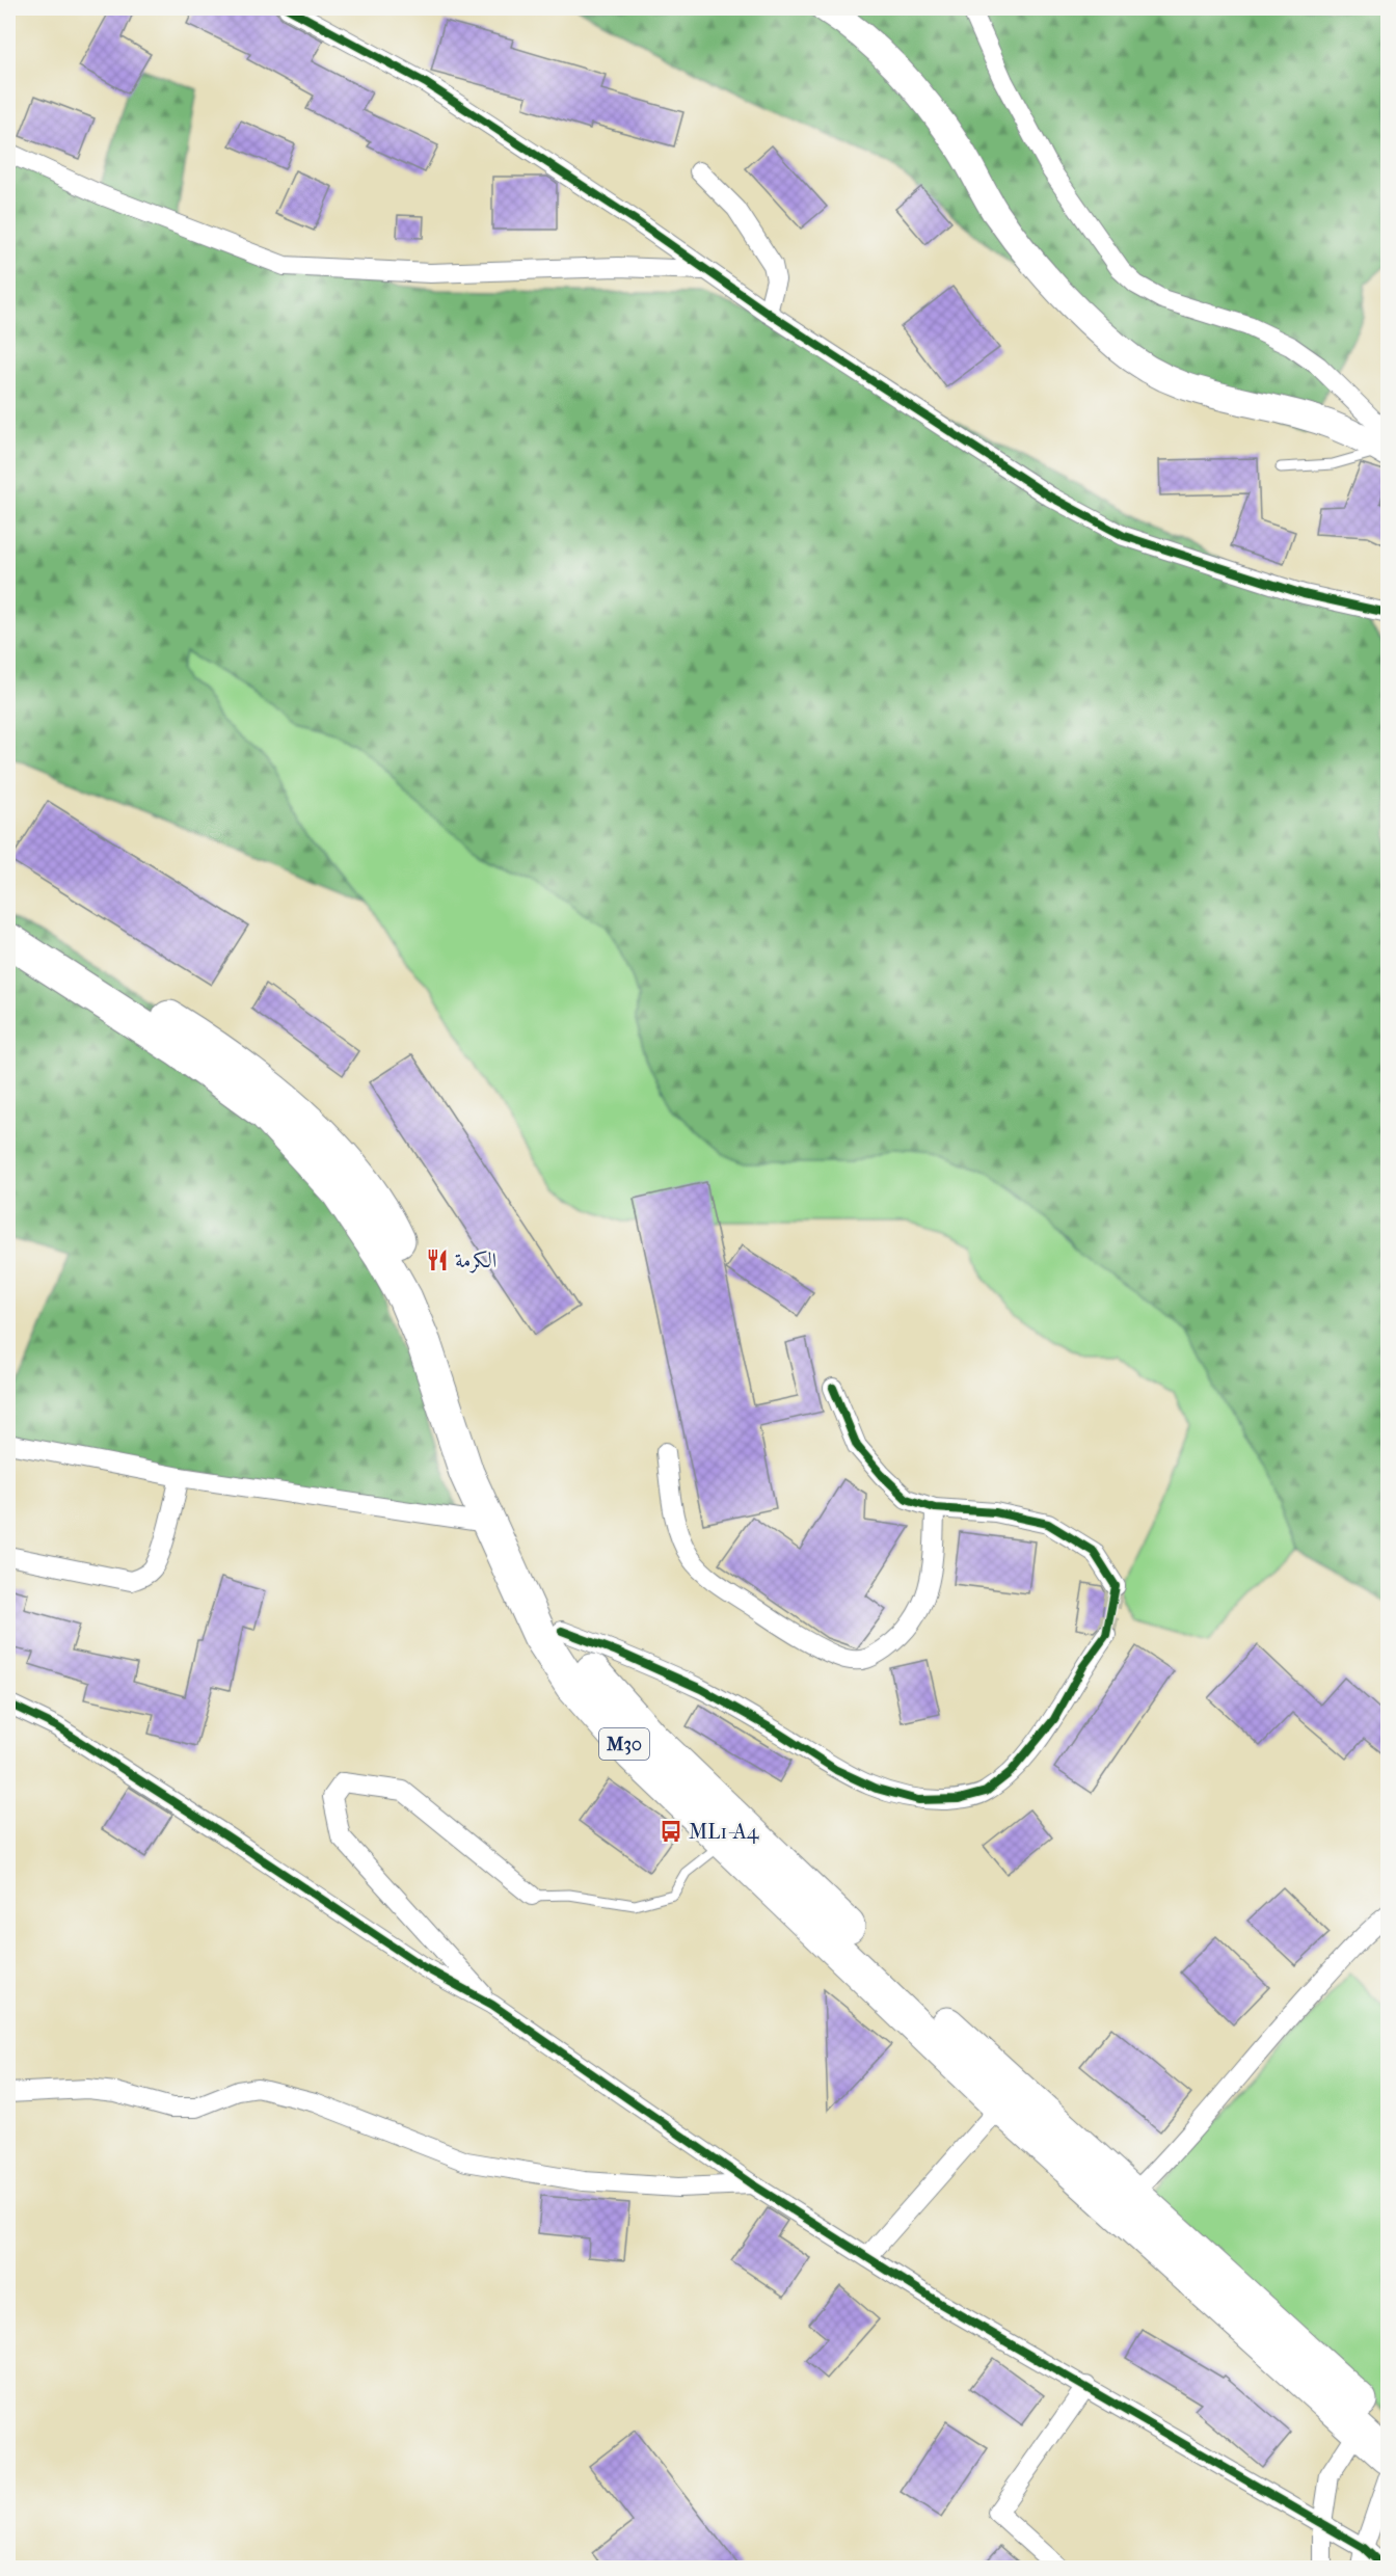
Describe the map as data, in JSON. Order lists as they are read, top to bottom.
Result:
{
  "streets": {
    "highway": ["M30"]
  },
  "places": {
    "restaurant": ["الكرمة"],
    "bus stop": ["ML1-A4"]
  }
}
